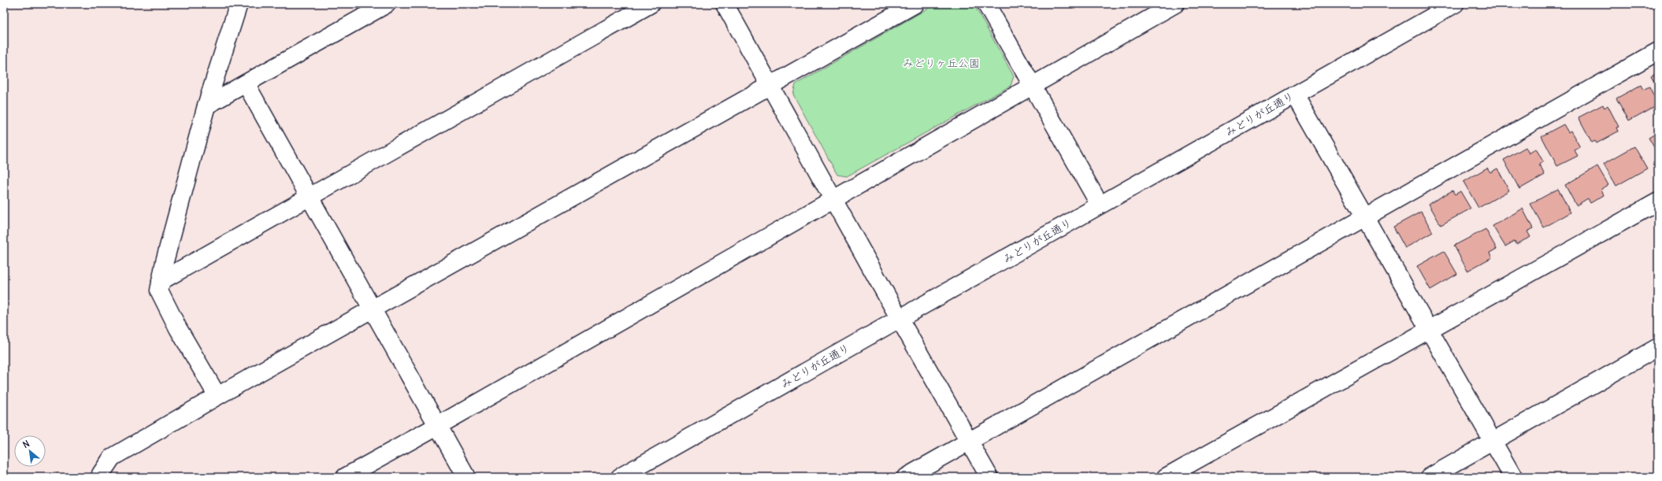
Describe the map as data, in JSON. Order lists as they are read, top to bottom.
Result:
{
  "streets": {
    "street": ["みどりが丘通り"]
  },
  "parks": ["みどりヶ丘公園"],
  "north": "top left"
}
